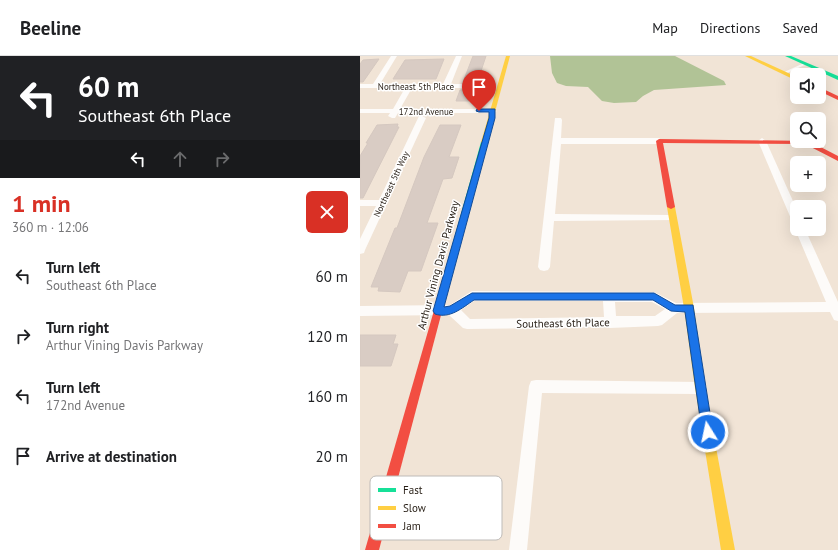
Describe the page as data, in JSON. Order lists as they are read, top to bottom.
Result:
{
  "streets": {
    "main road": ["Arthur Vining Davis Parkway"],
    "street": [
      "Northeast 5th Place",
      "172nd Avenue",
      "Northeast 5th Way",
      "Southeast 6th Place"
    ]
  },
  "crossings": [
    ["172nd Avenue", "Northeast 5th Way"],
    ["172nd Avenue", "Arthur Vining Davis Parkway"]
  ],
  "legend": ["Fast", "Slow", "Jam"],
  "page": {
    "header": "Beeline",
    "nav": ["Map", "Directions", "Saved"],
    "turn": ["60 m", "Southeast 6th Place"],
    "map_buttons": ["+", "−"],
    "heading": ["1 min", "360 m · 12:06"],
    "list": [
      {
        "name": "Turn left",
        "note": "Southeast 6th Place",
        "value": "60 m"
      },
      {
        "name": "Turn right",
        "note": "Arthur Vining Davis Parkway",
        "value": "120 m"
      },
      {
        "name": "Turn left",
        "note": "172nd Avenue",
        "value": "160 m"
      },
      {
        "name": "Arrive at destination",
        "value": "20 m"
      }
    ]
  }
}
